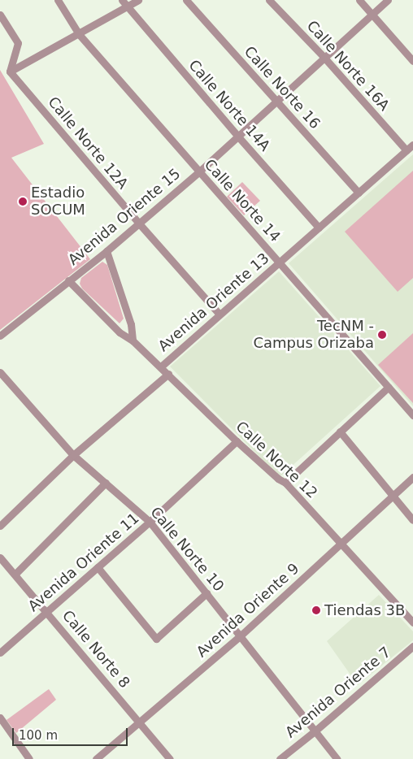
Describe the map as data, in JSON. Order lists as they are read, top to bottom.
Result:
{
  "streets": {
    "street": [
      "Calle Norte 16A",
      "Calle Norte 16",
      "Calle Norte 14A",
      "Calle Norte 12A",
      "Calle Norte 14",
      "Avenida Oriente 15",
      "Avenida Oriente 13",
      "Calle Norte 12",
      "Calle Norte 10",
      "Avenida Oriente 11",
      "Avenida Oriente 9",
      "Calle Norte 8",
      "Avenida Oriente 7"
    ]
  },
  "crossings": [
    ["Calle Norte 16A", "Avenida Oriente 15"],
    ["Calle Norte 16A", "Avenida Oriente 13"],
    ["Calle Norte 16", "Avenida Oriente 15"],
    ["Calle Norte 16", "Avenida Oriente 13"],
    ["Calle Norte 14A", "Avenida Oriente 15"],
    ["Calle Norte 14A", "Avenida Oriente 13"],
    ["Calle Norte 12A", "Avenida Oriente 15"],
    ["Calle Norte 12A", "Avenida Oriente 13"],
    ["Calle Norte 14", "Avenida Oriente 15"],
    ["Calle Norte 14", "Avenida Oriente 13"],
    ["Avenida Oriente 15", "Calle Norte 12"],
    ["Avenida Oriente 13", "Calle Norte 12"],
    ["Avenida Oriente 13", "Calle Norte 10"],
    ["Calle Norte 12", "Avenida Oriente 11"],
    ["Calle Norte 12", "Avenida Oriente 9"],
    ["Calle Norte 10", "Avenida Oriente 11"],
    ["Calle Norte 10", "Avenida Oriente 9"],
    ["Calle Norte 10", "Avenida Oriente 7"],
    ["Avenida Oriente 11", "Calle Norte 8"],
    ["Avenida Oriente 9", "Calle Norte 8"]
  ],
  "places": ["Estadio SOCUM", "TecNM - Campus Orizaba", "Tiendas 3B"],
  "scale_bar": "100 m"
}
